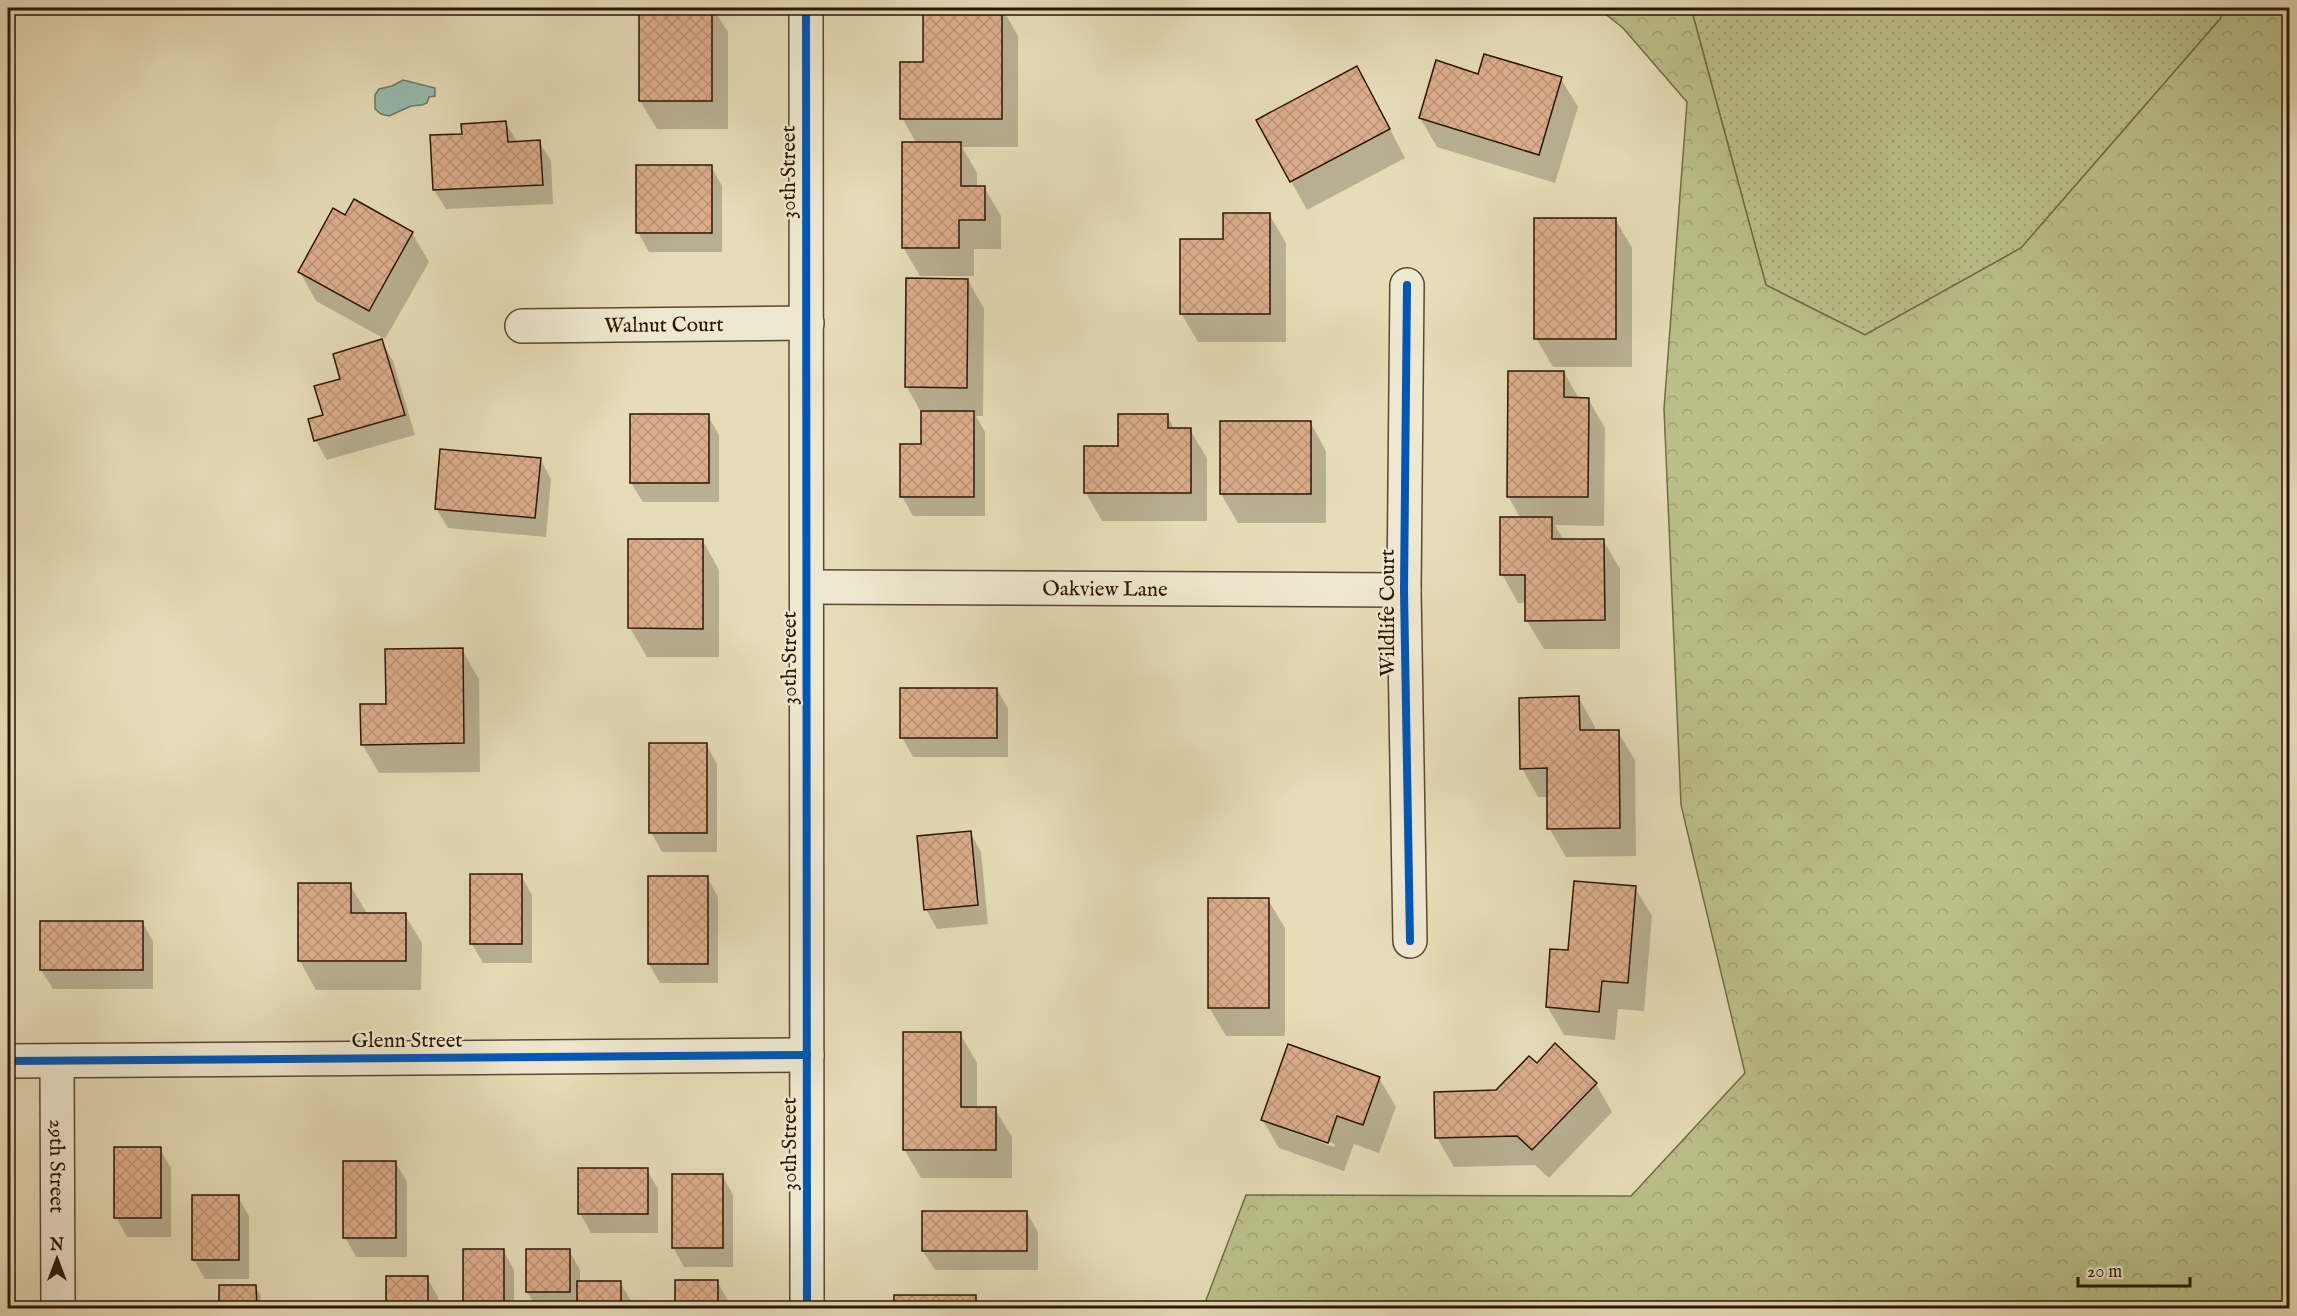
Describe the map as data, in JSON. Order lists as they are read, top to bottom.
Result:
{
  "streets": {
    "street": [
      "30th Street",
      "Walnut Court",
      "Oakview Lane",
      "Wildlife Court",
      "Glenn Street",
      "29th Street"
    ]
  },
  "crossings": [
    ["30th Street", "Walnut Court"],
    ["30th Street", "Oakview Lane"],
    ["30th Street", "Glenn Street"],
    ["Oakview Lane", "Wildlife Court"],
    ["Glenn Street", "29th Street"]
  ],
  "scale_bar": "20 m",
  "north": "top"
}
